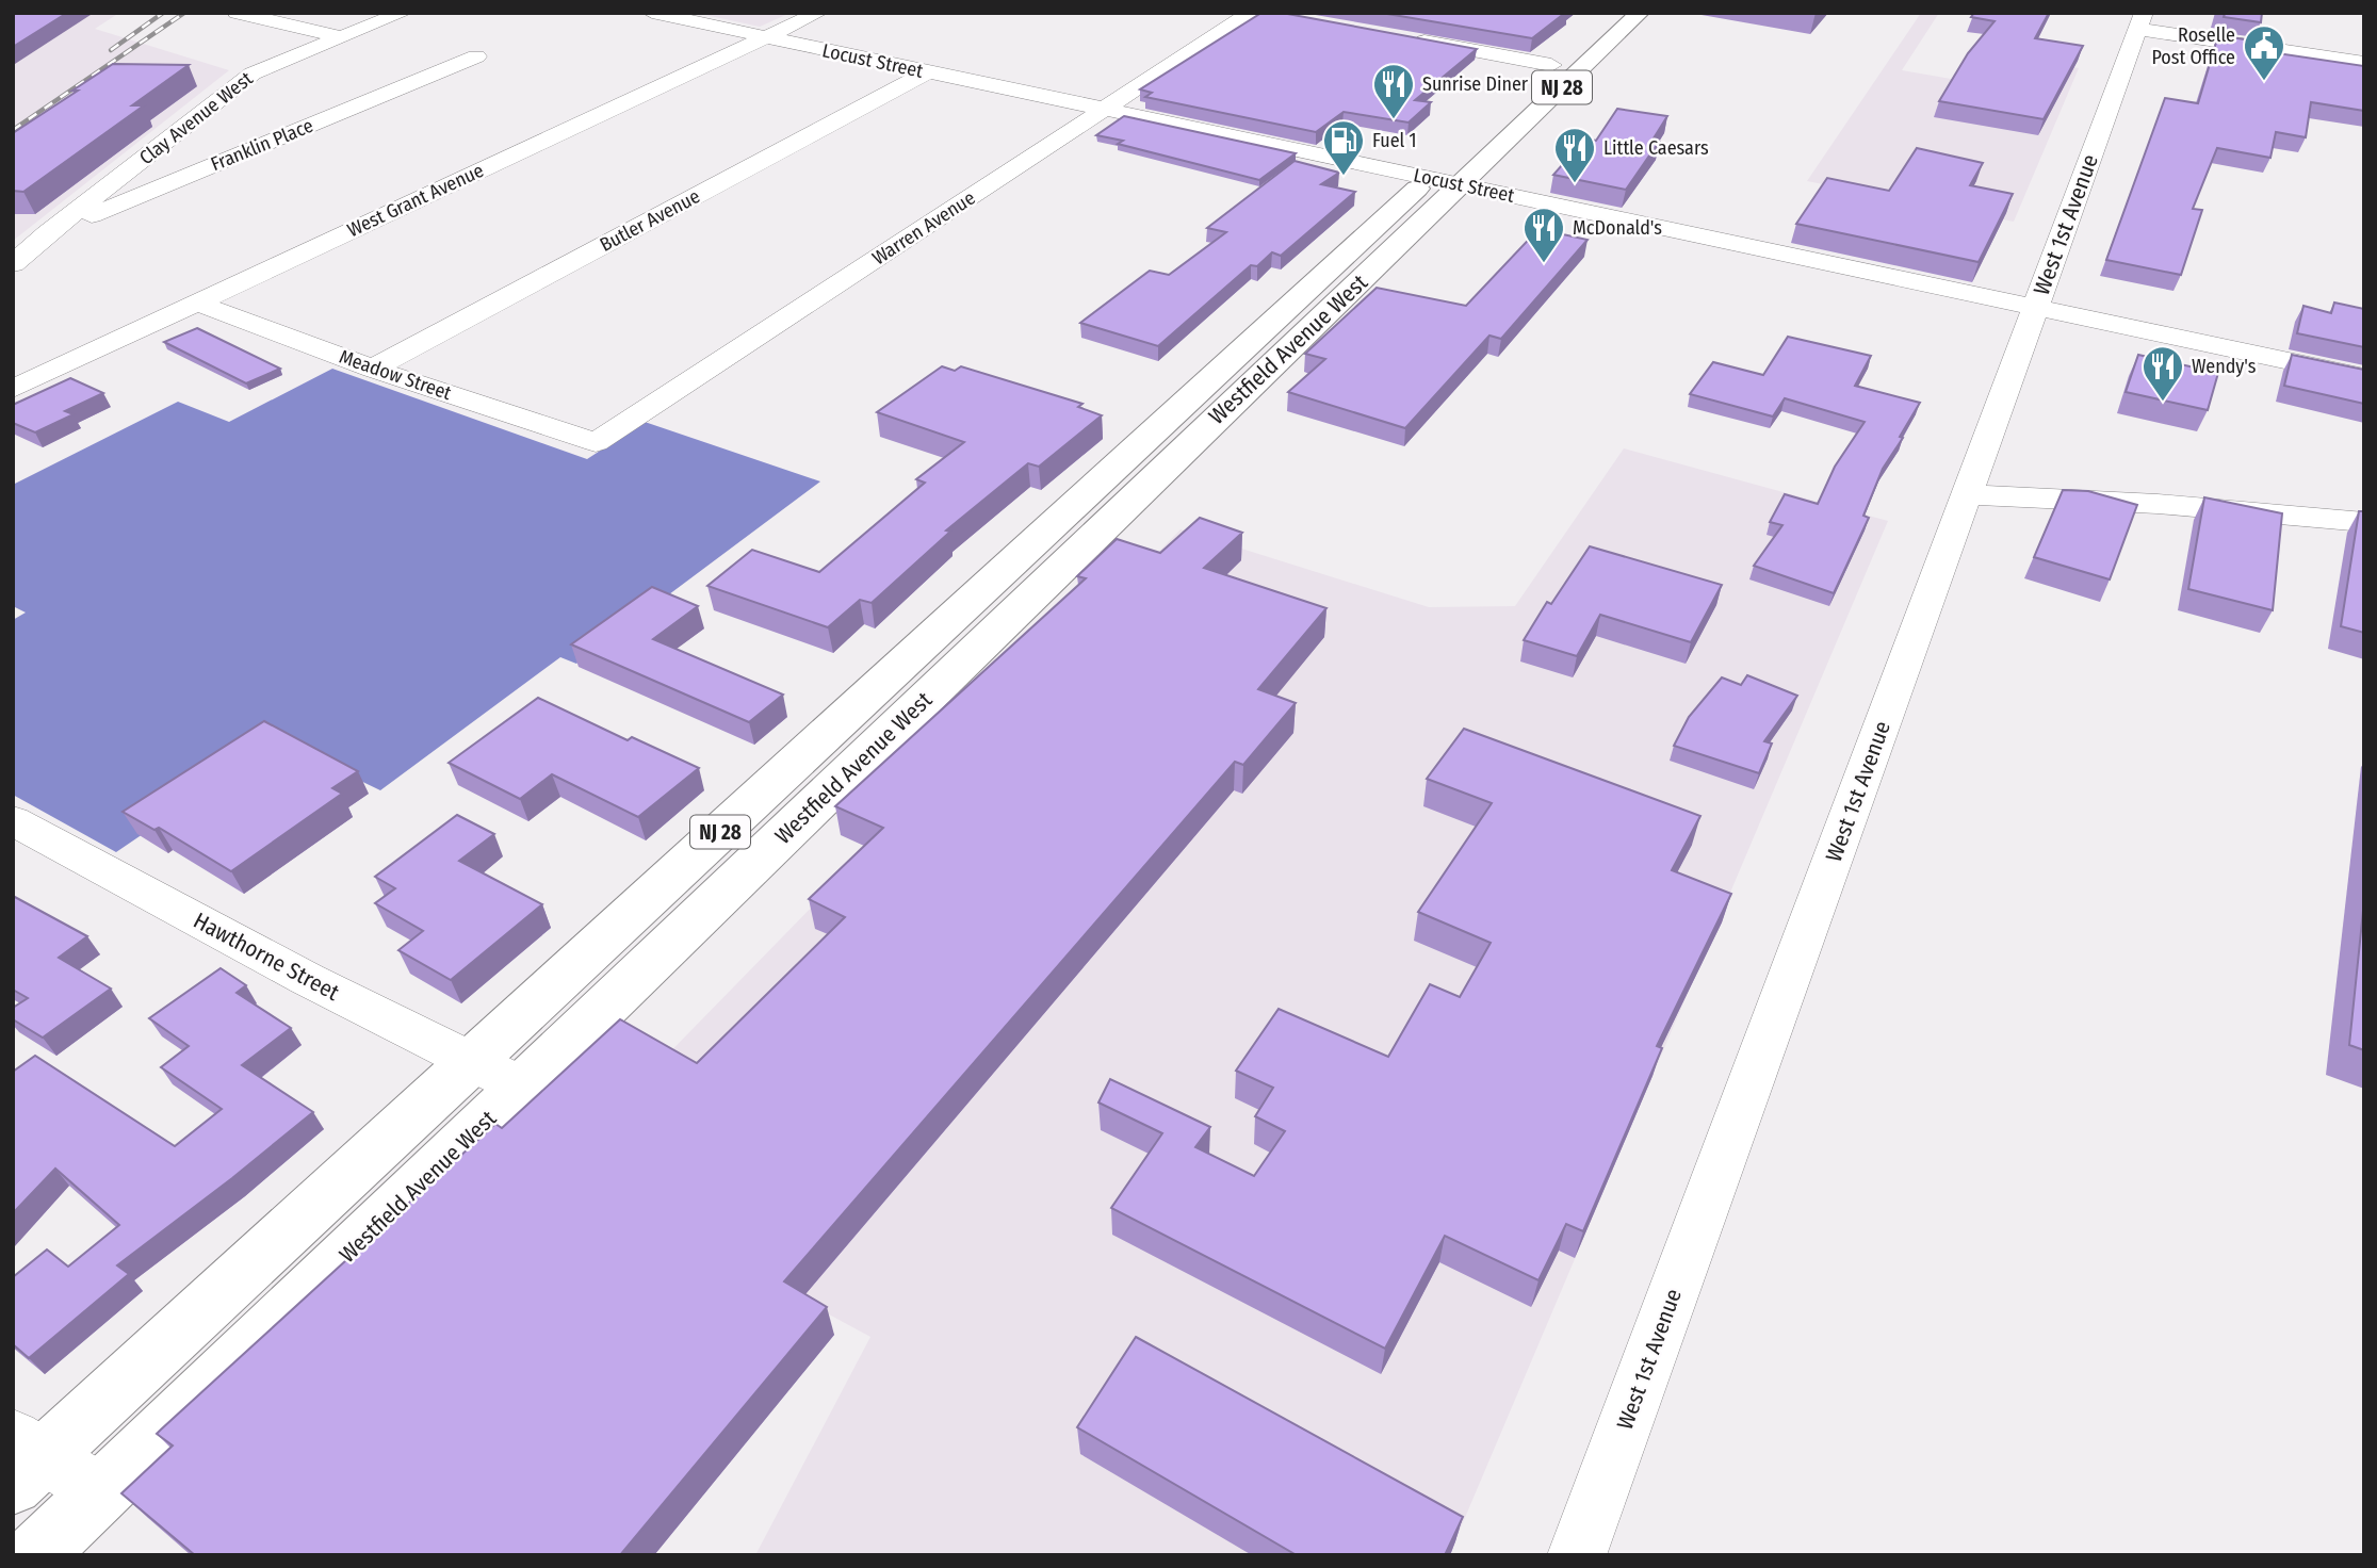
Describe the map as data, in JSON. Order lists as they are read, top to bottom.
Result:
{
  "streets": {
    "main road": ["NJ 28", "Westfield Avenue West"],
    "street": [
      "Locust Street",
      "Clay Avenue West",
      "Franklin Place",
      "West Grant Avenue",
      "Butler Avenue",
      "West 1st Avenue",
      "Warren Avenue",
      "Meadow Street",
      "Hawthorne Street"
    ]
  },
  "crossings": [
    ["Locust Street", "West Grant Avenue"],
    ["Locust Street", "Butler Avenue"],
    ["Locust Street", "West 1st Avenue"],
    ["Locust Street", "Warren Avenue"],
    ["Locust Street", "Westfield Avenue West"],
    ["Clay Avenue West", "Franklin Place"],
    ["West Grant Avenue", "Meadow Street"],
    ["Butler Avenue", "Meadow Street"],
    ["Warren Avenue", "Meadow Street"],
    ["Westfield Avenue West", "Hawthorne Street"]
  ],
  "places": {
    "public building": ["Roselle Post Office"],
    "restaurant": [
      "Sunrise Diner",
      "Little Caesars",
      "McDonald's",
      "Wendy's"
    ],
    "fuel station": ["Fuel 1"]
  }
}
